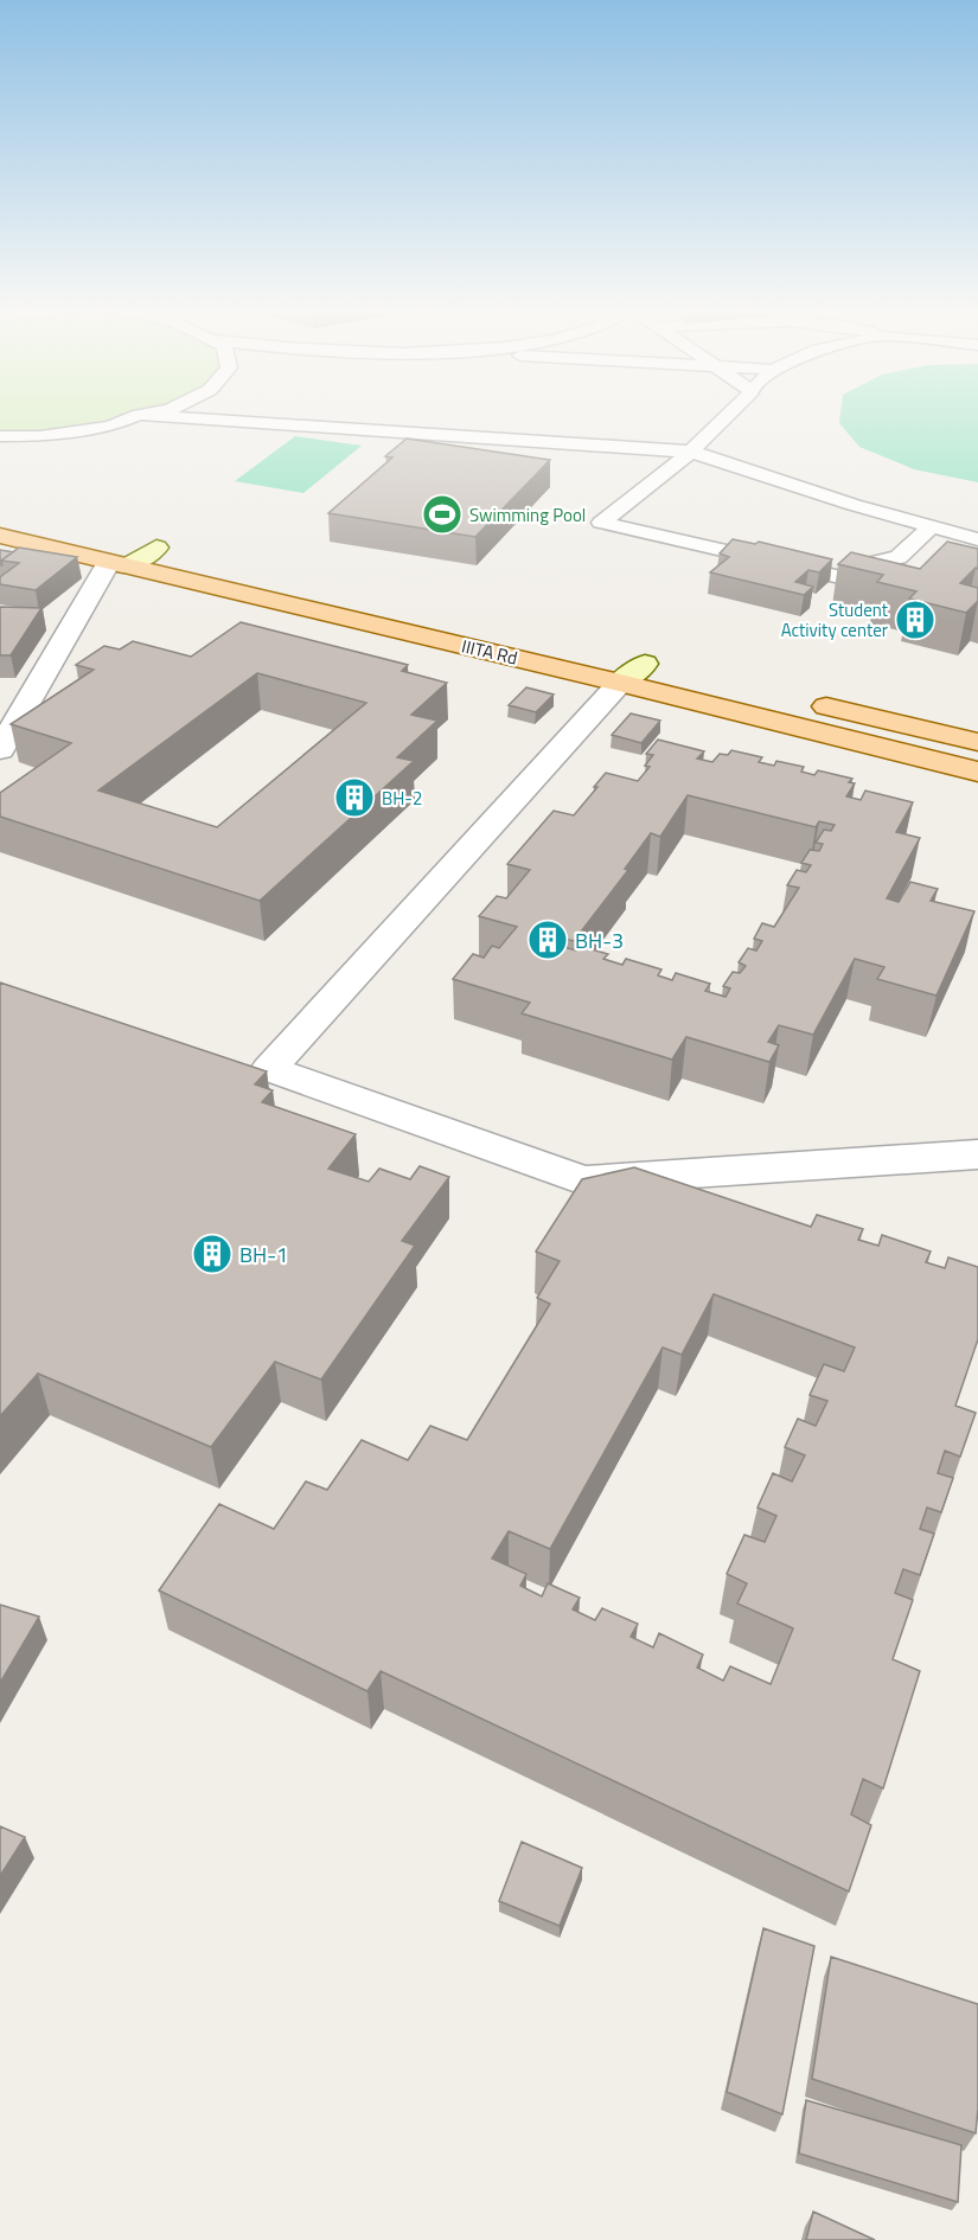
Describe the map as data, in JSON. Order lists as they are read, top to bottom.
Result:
{
  "streets": {
    "main road": ["IIITA Rd"]
  },
  "places": {
    "sports": ["Swimming Pool"],
    "building": [
      "Student Activity center",
      "BH-2",
      "BH-3",
      "BH-1"
    ]
  }
}
